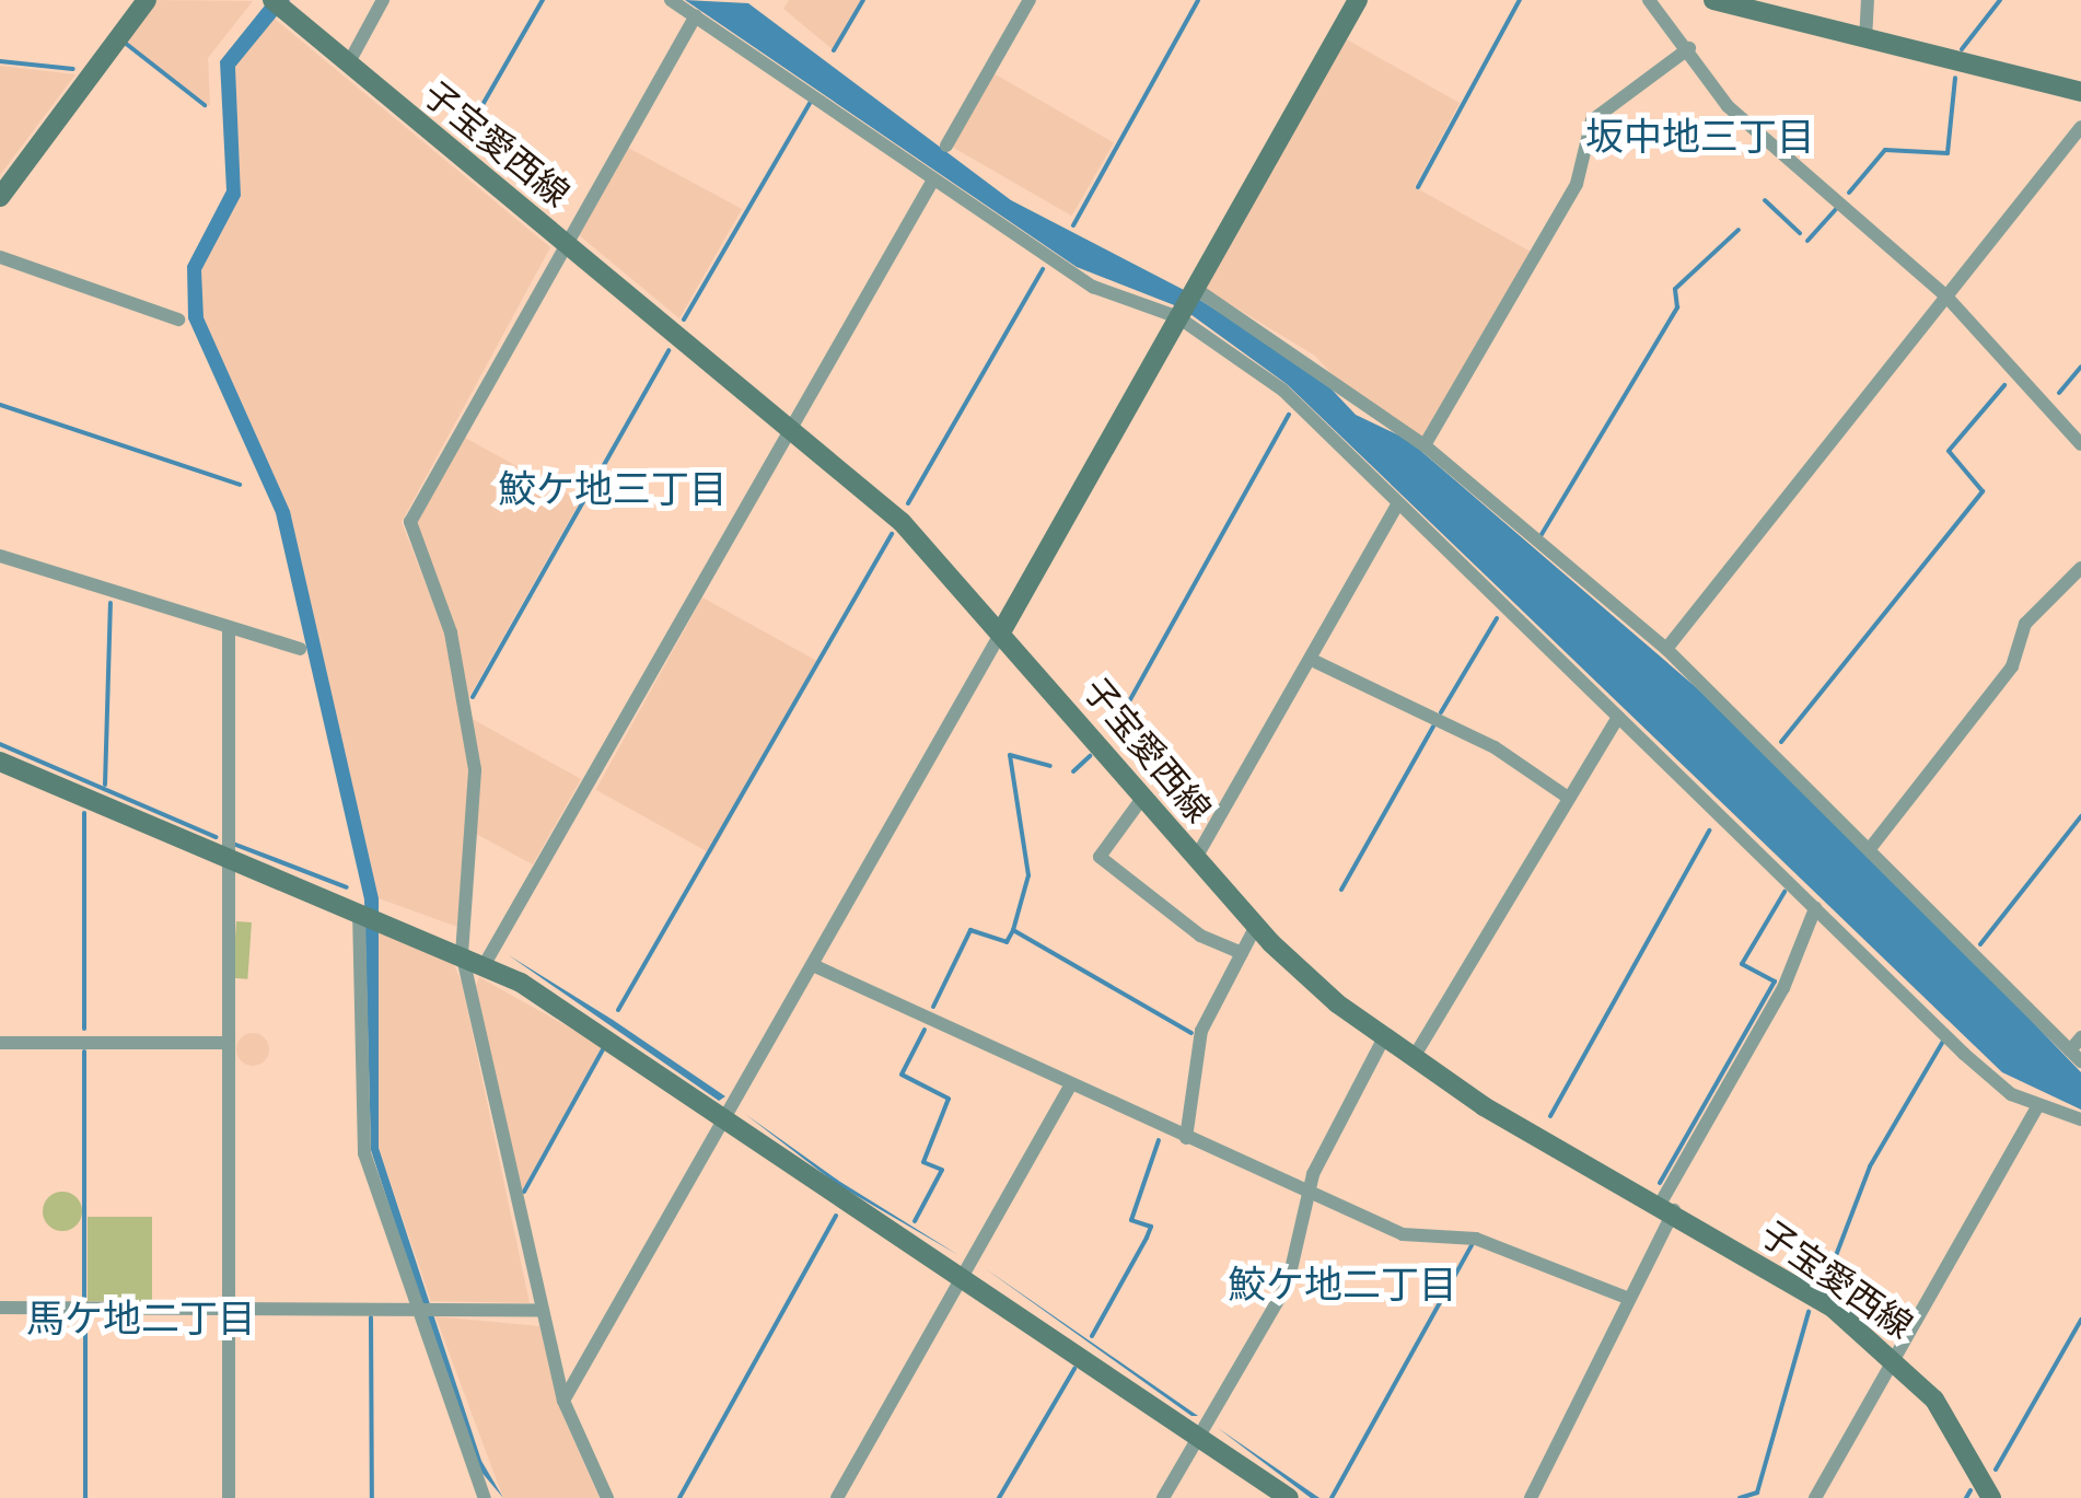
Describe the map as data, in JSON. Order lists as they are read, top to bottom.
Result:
{
  "streets": {
    "street": ["子宝愛西線"]
  },
  "districts": [
    "坂中地三丁目",
    "鮫ケ地三丁目",
    "鮫ケ地二丁目",
    "馬ケ地二丁目"
  ]
}
